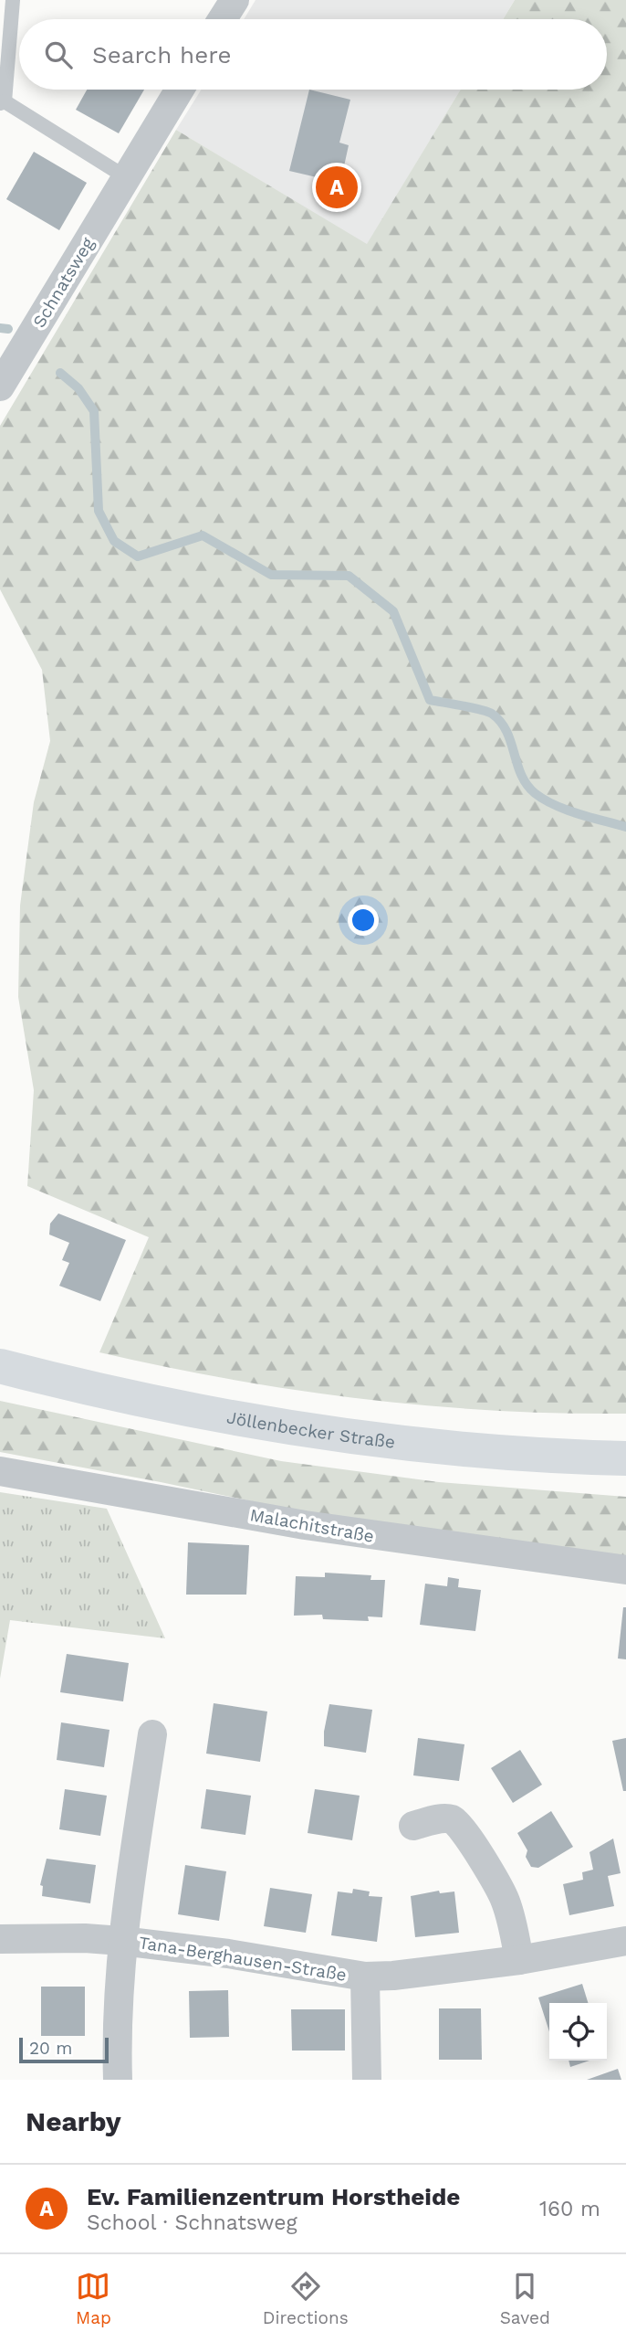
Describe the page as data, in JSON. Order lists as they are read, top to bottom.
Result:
{
  "streets": {
    "main road": ["Jöllenbecker Straße"],
    "street": ["Schnatsweg", "Malachitstraße", "Tana-Berghausen-Straße"]
  },
  "scale_bar": "20 m",
  "page": {
    "search": "Search here",
    "pins": "A",
    "scale": "20 m",
    "heading": "Nearby",
    "list": [
      {
        "mark": "A",
        "name": "Ev. Familienzentrum Horstheide",
        "note": "School · Schnatsweg",
        "value": "160 m"
      }
    ],
    "nav": ["Map", "Directions", "Saved"]
  }
}
